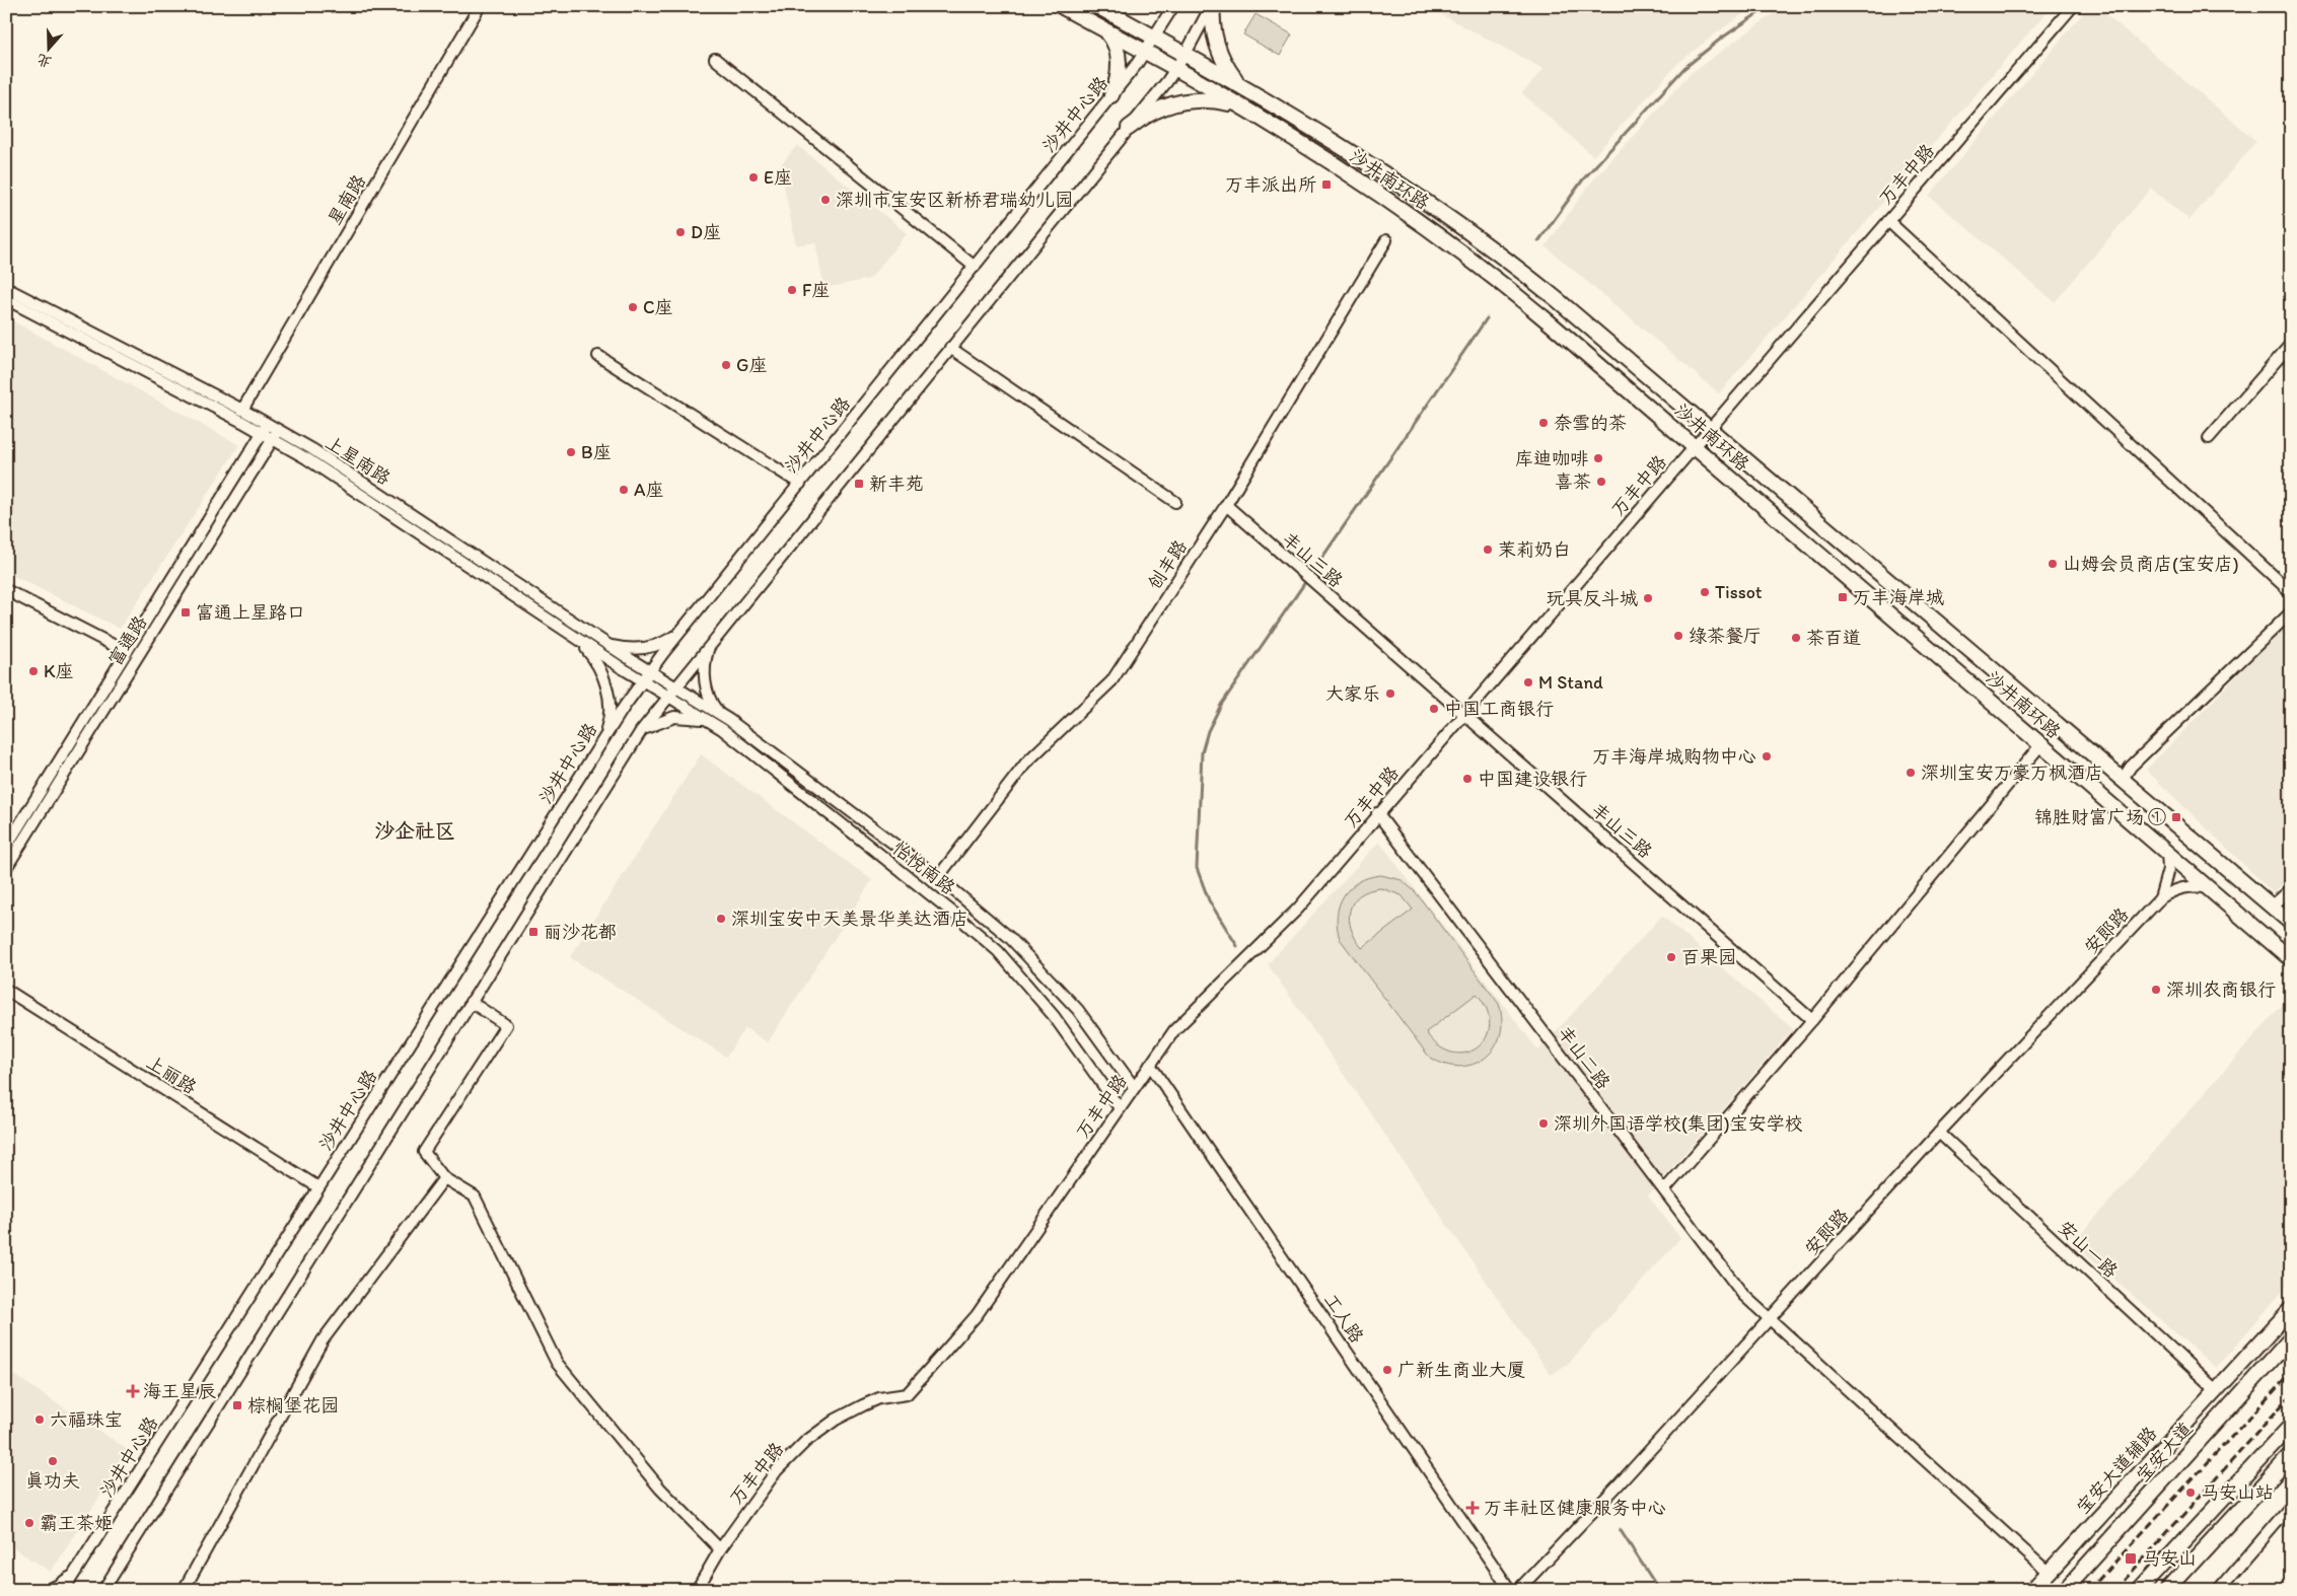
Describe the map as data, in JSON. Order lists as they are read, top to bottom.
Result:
{
  "streets": {
    "main road": ["沙井南环路", "宝安大道", "宝安大道辅路"],
    "street": [
      "沙井中心路",
      "万丰中路",
      "星南路",
      "上星南路",
      "丰山三路",
      "创丰路",
      "富通路",
      "怡悦南路",
      "安郎路",
      "丰山二路",
      "上丽路",
      "安山一路",
      "工人路"
    ]
  },
  "crossings": [
    ["沙井中心路", "沙井南环路"],
    ["沙井中心路", "上星南路"],
    ["沙井中心路", "上丽路"],
    ["万丰中路", "沙井南环路"],
    ["万丰中路", "丰山三路"],
    ["万丰中路", "怡悦南路"],
    ["万丰中路", "丰山二路"],
    ["万丰中路", "工人路"],
    ["沙井南环路", "安郎路"],
    ["星南路", "上星南路"],
    ["上星南路", "富通路"],
    ["上星南路", "怡悦南路"],
    ["丰山三路", "创丰路"],
    ["创丰路", "怡悦南路"],
    ["安郎路", "丰山二路"],
    ["安郎路", "安山一路"],
    ["丰山二路", "宝安大道辅路"],
    ["安山一路", "宝安大道辅路"]
  ],
  "districts": ["沙企社区"],
  "places": {
    "other": [
      "E座",
      "深圳市宝安区新桥君瑞幼儿园",
      "D座",
      "F座",
      "C座",
      "G座",
      "奈雪的茶",
      "B座",
      "库迪咖啡",
      "喜茶",
      "A座",
      "茉莉奶白",
      "山姆会员商店(宝安店)",
      "Tissot",
      "玩具反斗城",
      "绿茶餐厅",
      "茶百道",
      "K座",
      "M Stand",
      "大家乐",
      "中国工商银行",
      "万丰海岸城购物中心",
      "深圳宝安万豪万枫酒店",
      "中国建设银行",
      "深圳宝安中天美景华美达酒店",
      "百果园",
      "深圳农商银行",
      "深圳外国语学校(集团)宝安学校",
      "广新生商业大厦",
      "六福珠宝",
      "真功夫",
      "马安山站",
      "霸王茶姬"
    ],
    "transit": [
      "万丰派出所",
      "新丰苑",
      "万丰海岸城",
      "富通上星路口",
      "锦胜财富广场 ①",
      "丽沙花都",
      "棕榈堡花园",
      "马安山"
    ],
    "health": ["海王星辰", "万丰社区健康服务中心"]
  },
  "north": "bottom"
}
